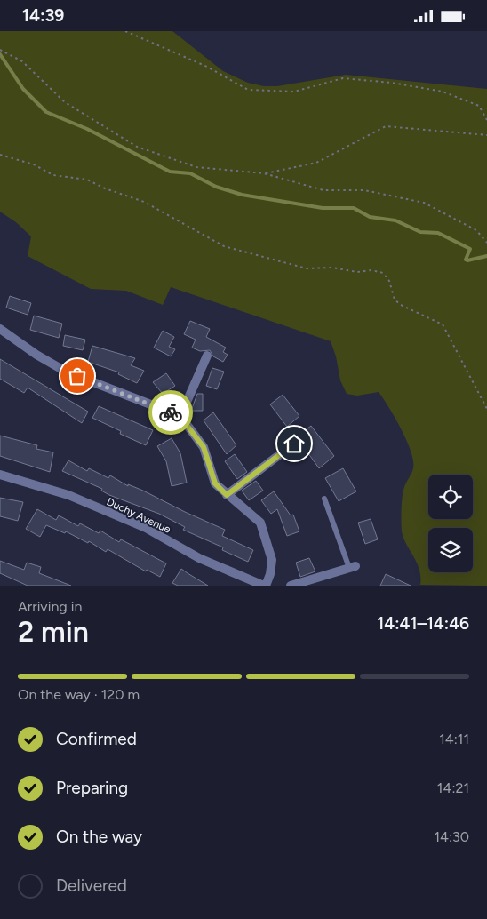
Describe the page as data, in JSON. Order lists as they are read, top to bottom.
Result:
{
  "streets": {
    "street": ["Duchy Avenue"]
  },
  "page": {
    "status": "14:39",
    "heading": ["2 min", "Arriving in", "14:41–14:46"],
    "bar": "On the way · 120 m",
    "list": [
      ["Confirmed", "14:11"],
      ["Preparing", "14:21"],
      ["On the way", "14:30"],
      "Delivered"
    ]
  }
}
